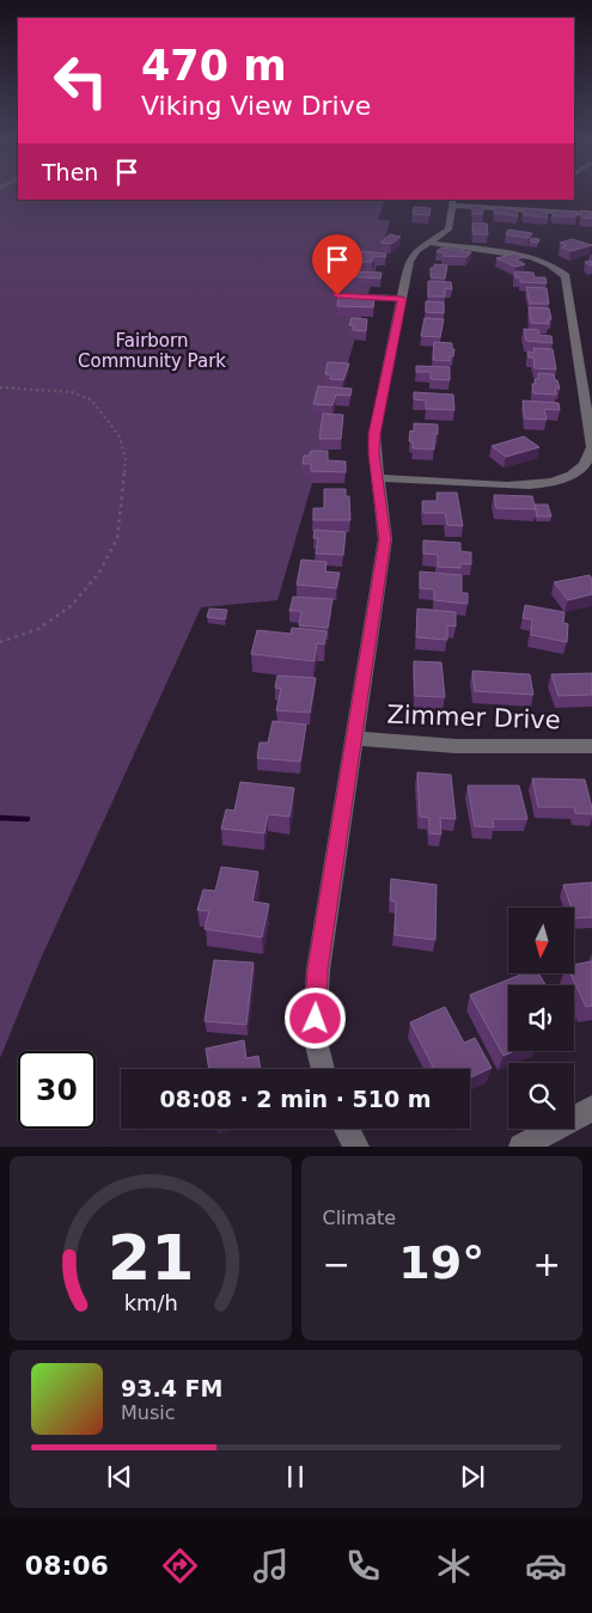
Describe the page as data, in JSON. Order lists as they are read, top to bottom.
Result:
{
  "streets": {
    "street": ["Zimmer Drive"]
  },
  "parks": ["Fairborn Community Park"],
  "north": "bottom",
  "page": {
    "turn": ["470 m", "Viking View Drive"],
    "then": "Then",
    "limit": "30",
    "trip": "08:08 · 2 min · 510 m",
    "tile": "Climate",
    "heat": ["−", "19°", "+"],
    "song": ["93.4 FM", "Music"],
    "tabs": "08:06",
    "gauge": ["21", "km/h"]
  }
}
